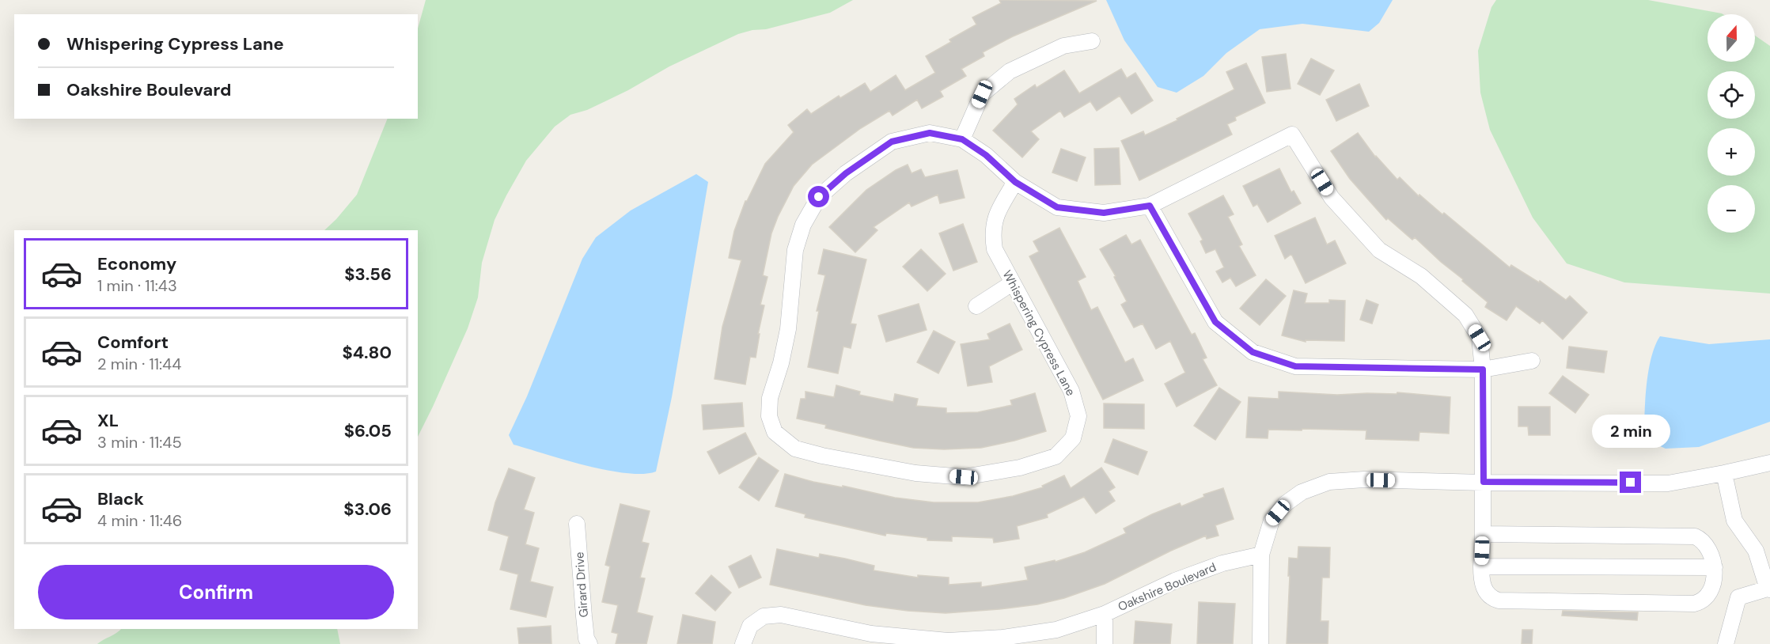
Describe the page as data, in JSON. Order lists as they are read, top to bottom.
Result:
{
  "streets": {
    "street": ["Whispering Cypress Lane", "Girard Drive", "Oakshire Boulevard"]
  },
  "north": "top",
  "page": {
    "map_buttons": ["+", "−"],
    "banner": ["Whispering Cypress Lane", "Oakshire Boulevard"],
    "list": [
      {
        "name": "Economy",
        "note": "1 min · 11:43",
        "value": "$3.56"
      },
      {
        "name": "Comfort",
        "note": "2 min · 11:44",
        "value": "$4.80"
      },
      {
        "name": "XL",
        "note": "3 min · 11:45",
        "value": "$6.05"
      },
      {
        "name": "Black",
        "note": "4 min · 11:46",
        "value": "$3.06"
      }
    ],
    "bubble": "2 min",
    "buttons": "Confirm"
  }
}
